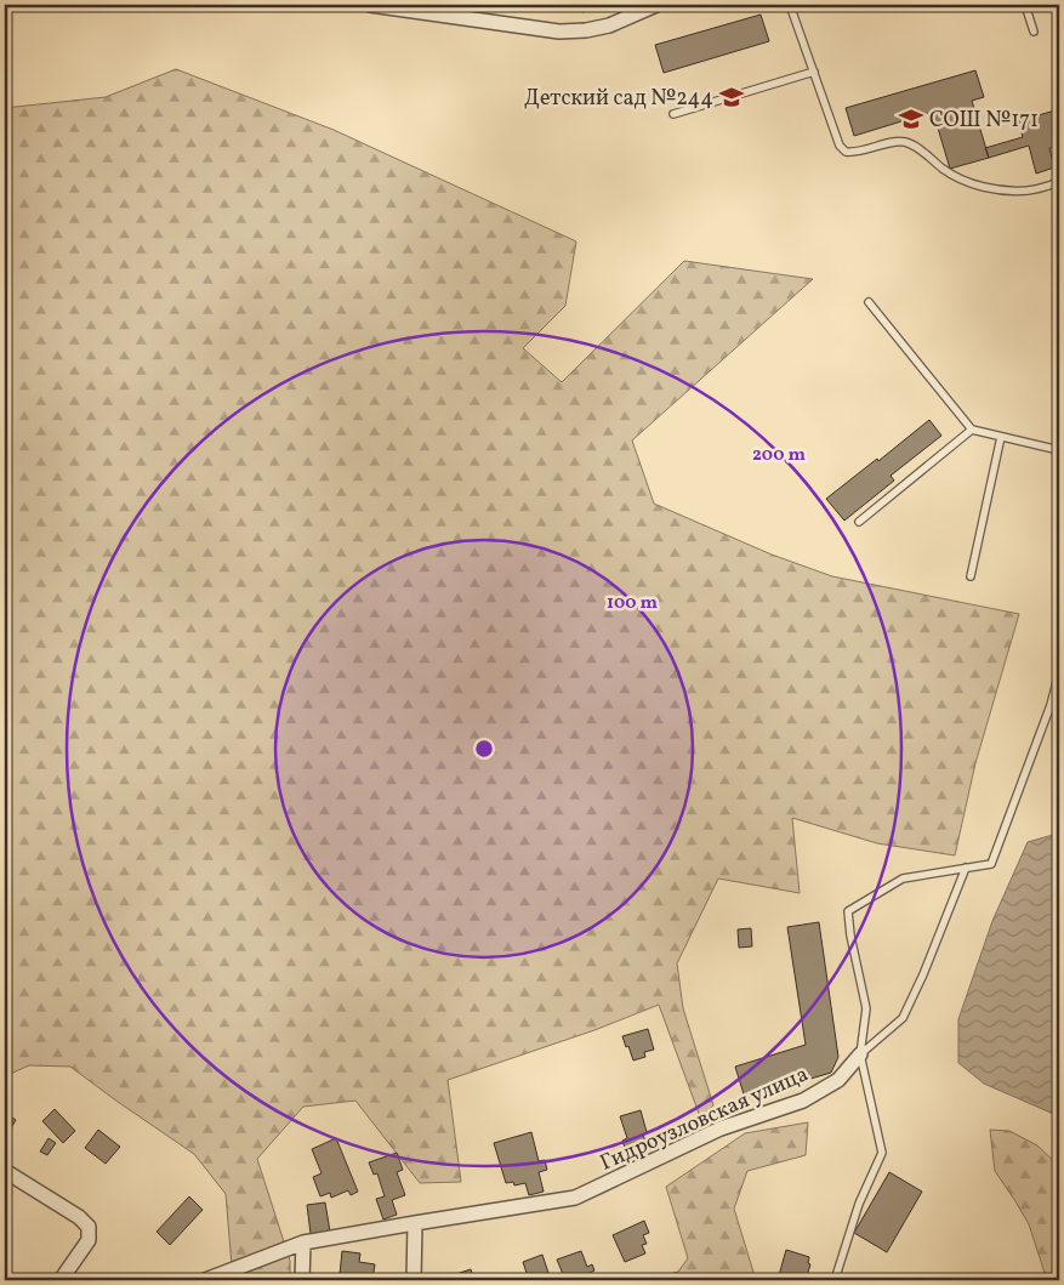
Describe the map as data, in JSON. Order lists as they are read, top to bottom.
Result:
{
  "streets": {
    "street": ["Гидроузловская улица"]
  },
  "places": {
    "school or university": ["Детский сад №244", "СОШ №171"]
  },
  "rings": ["200 m", "100 m"]
}
